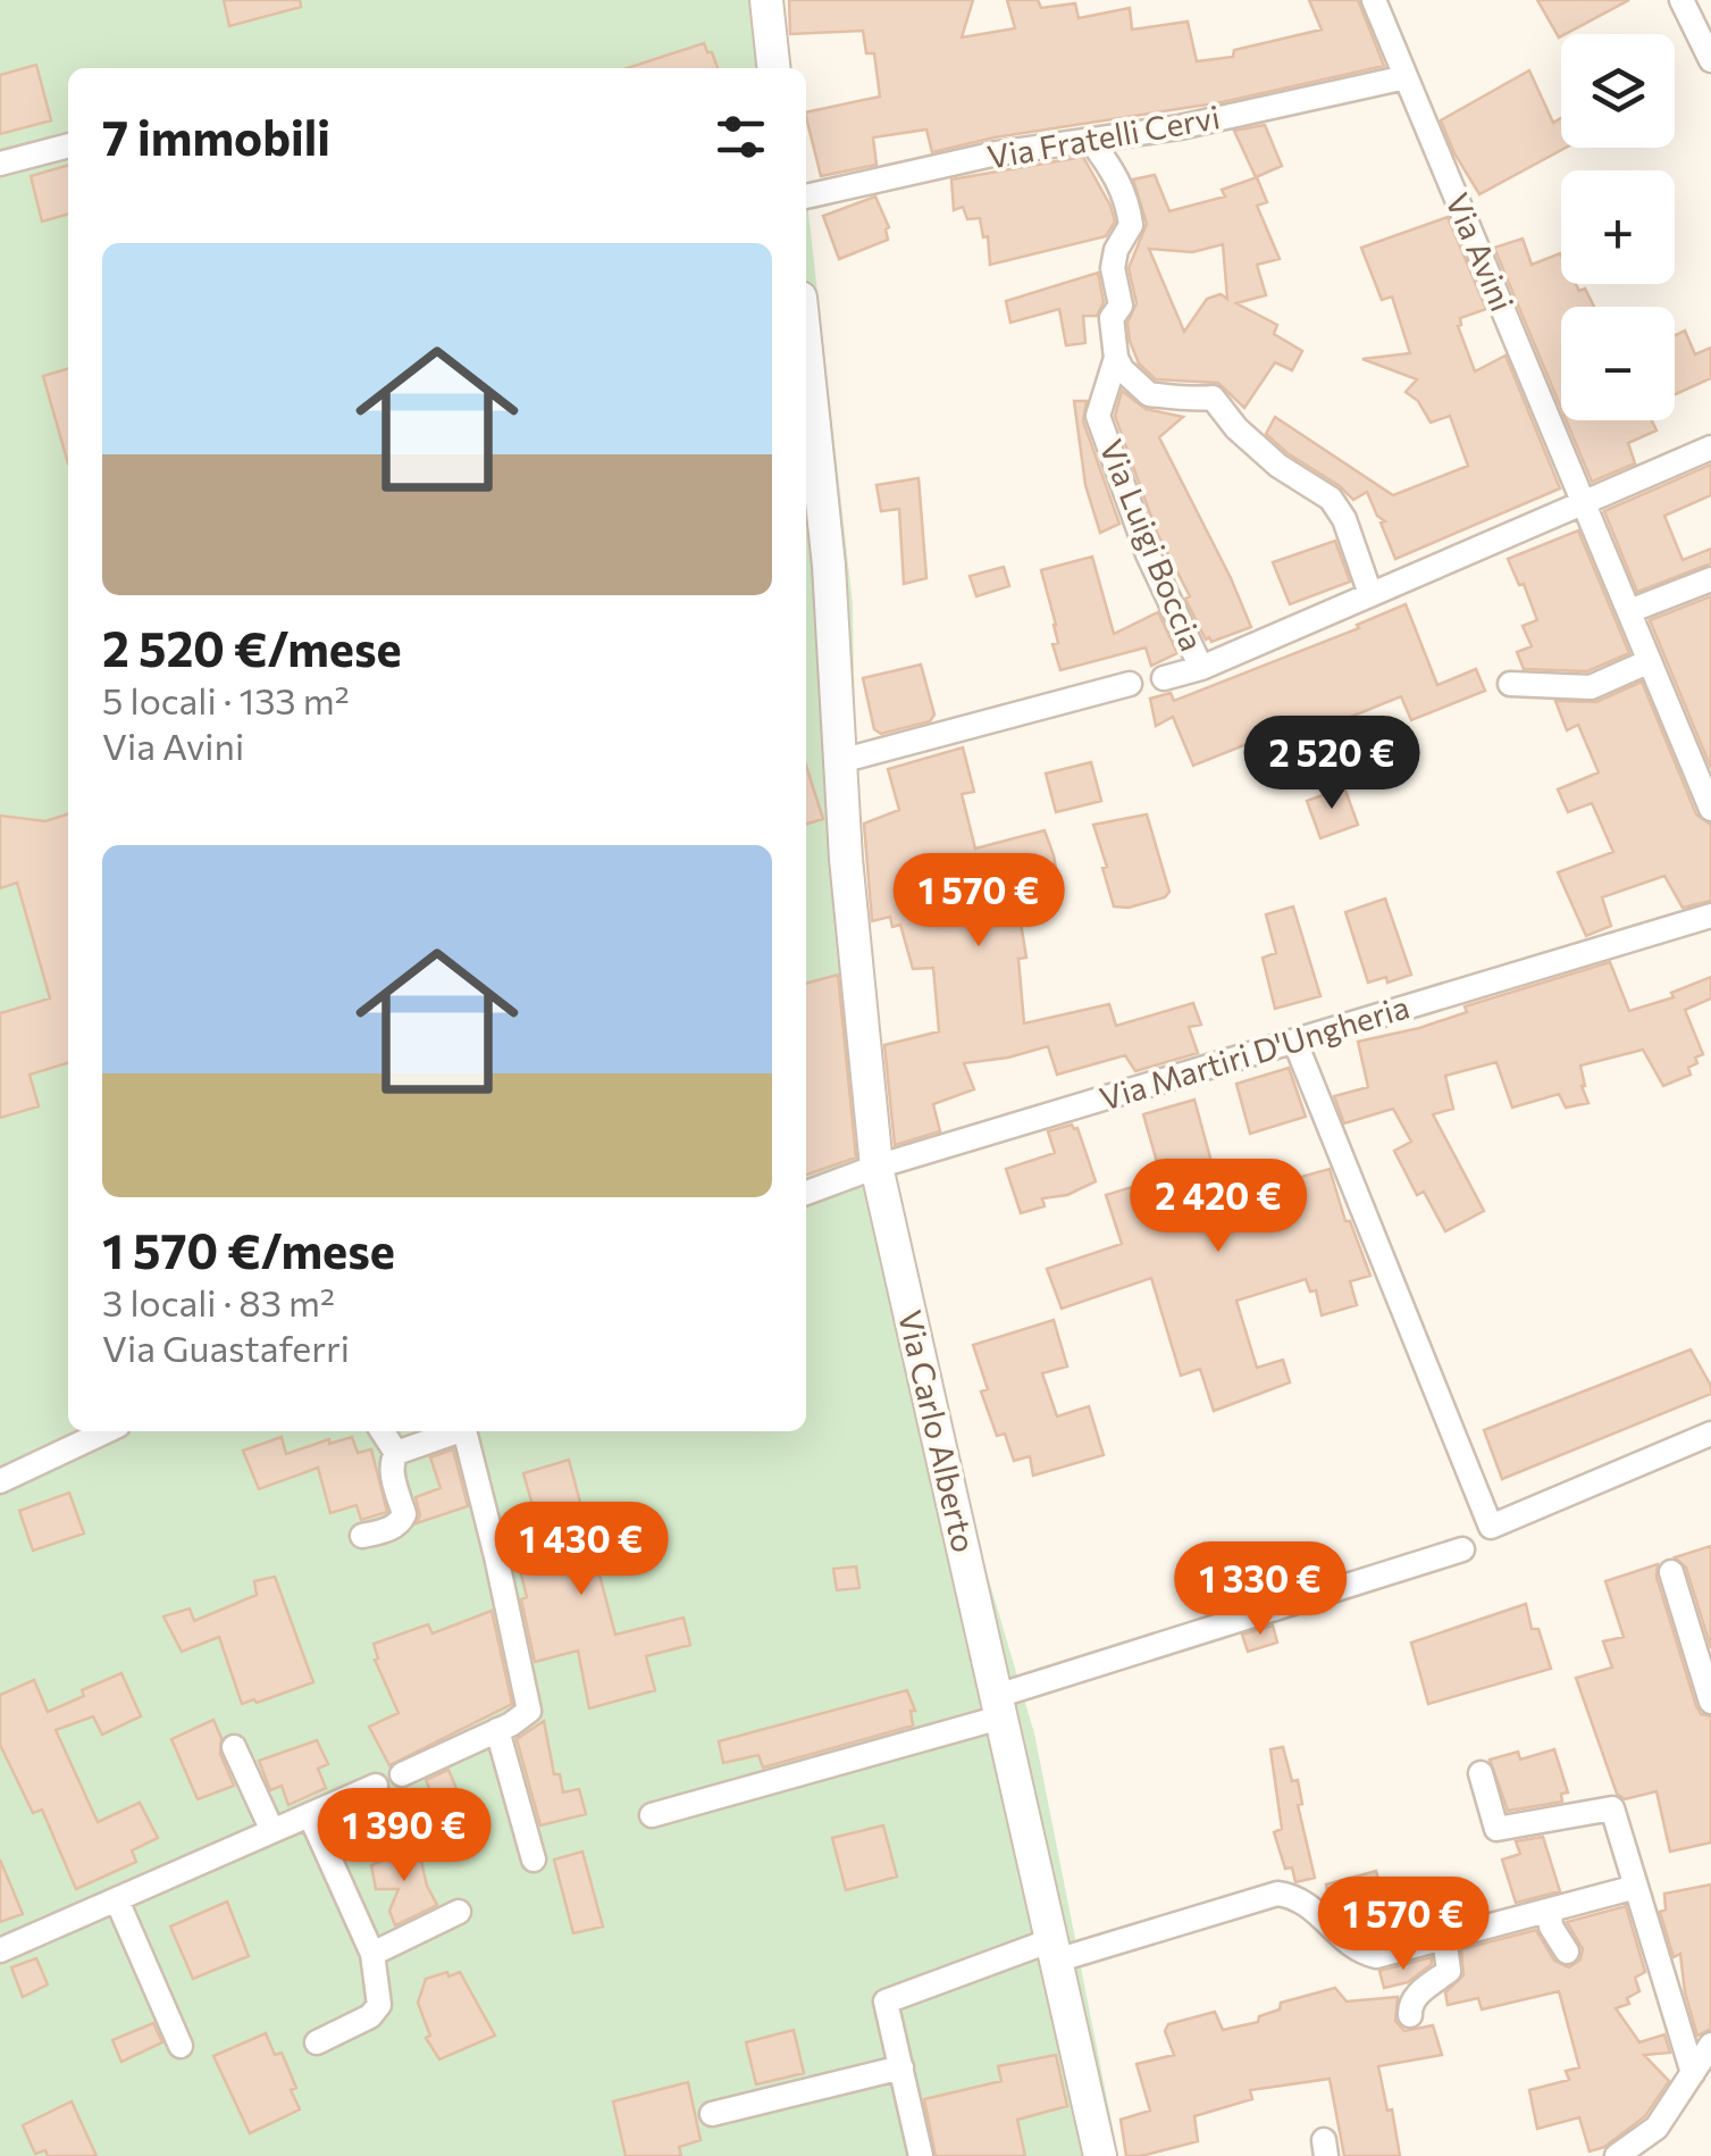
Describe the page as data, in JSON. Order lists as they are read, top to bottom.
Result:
{
  "streets": {
    "street": [
      "Via Fratelli Cervi",
      "Via Avini",
      "Via Luigi Boccia",
      "Via Martiri D'Ungheria",
      "Via Carlo Alberto"
    ]
  },
  "crossings": [
    ["Via Fratelli Cervi", "Via Avini"],
    ["Via Fratelli Cervi", "Via Luigi Boccia"],
    ["Via Martiri D'Ungheria", "Via Carlo Alberto"]
  ],
  "page": {
    "map_buttons": ["+", "−"],
    "heading": "7 immobili",
    "list": [
      {
        "name": "2 520 €/mese",
        "note": "5 locali · 133 m² · Via Avini"
      },
      {
        "name": "1 570 €/mese",
        "note": "3 locali · 83 m² · Via Guastaferri"
      }
    ],
    "price": [
      "2 520 €",
      "1 570 €",
      "2 420 €",
      "1 430 €",
      "1 330 €",
      "1 390 €",
      "1 570 €"
    ]
  }
}
